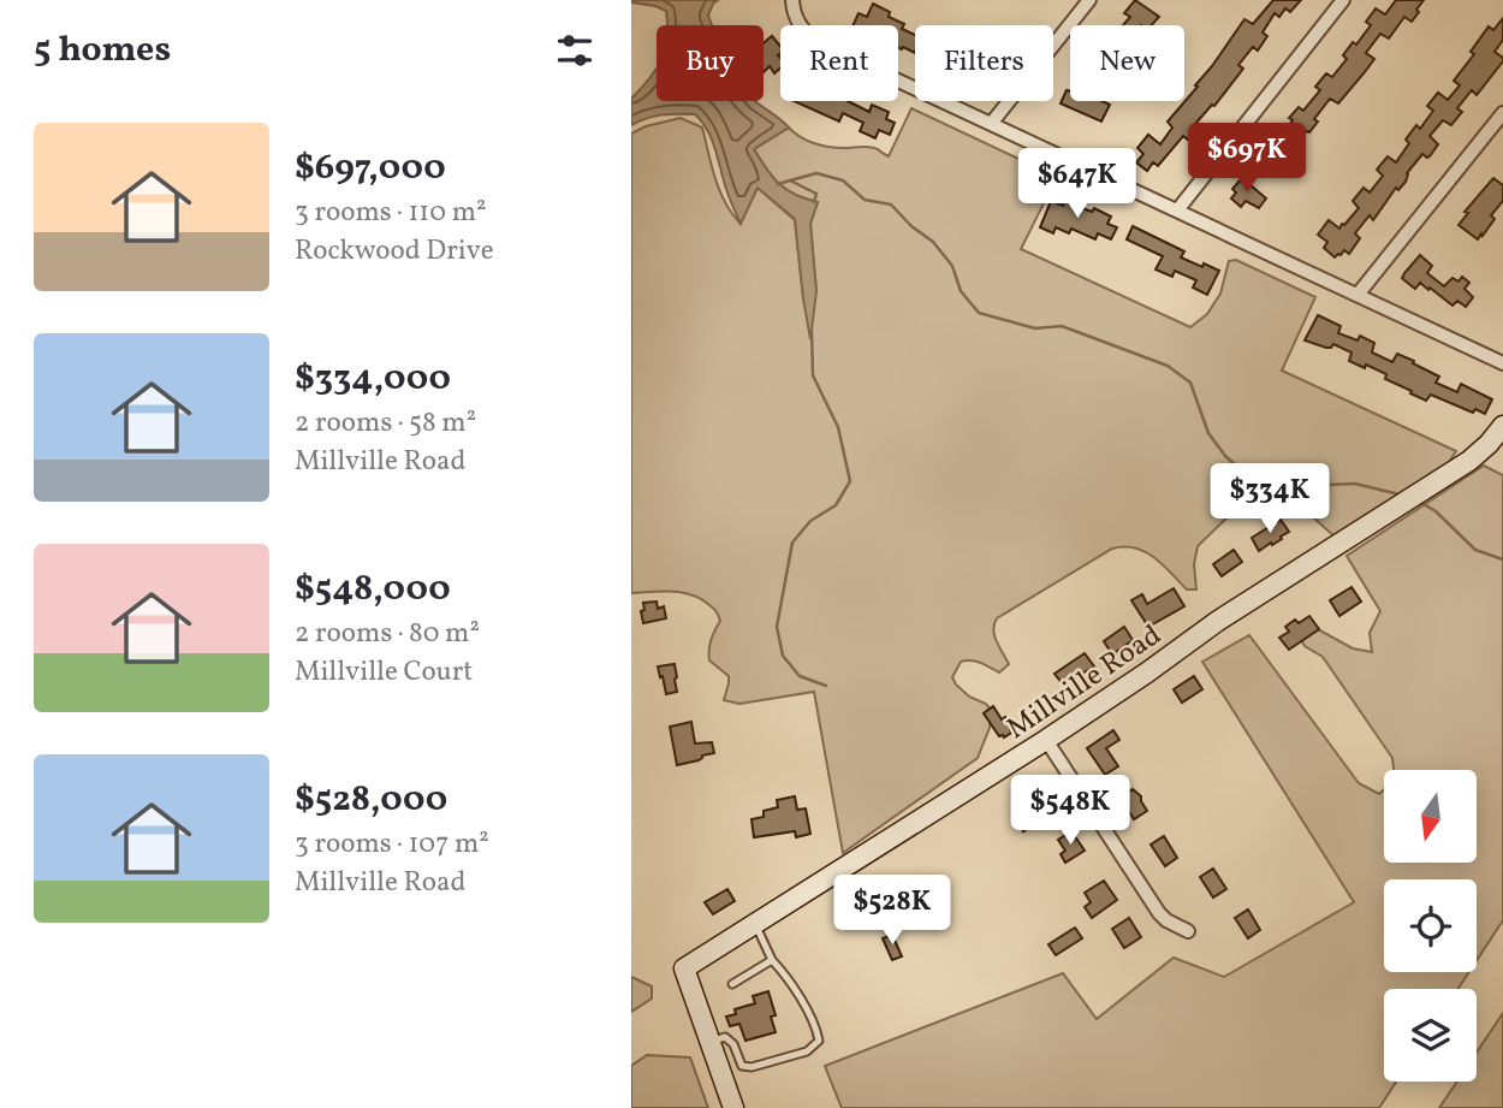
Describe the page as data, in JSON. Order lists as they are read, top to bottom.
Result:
{
  "streets": {
    "street": ["Millville Road"]
  },
  "north": "bottom",
  "page": {
    "heading": "5 homes",
    "chip": [
      "Buy",
      "Rent",
      "Filters",
      "New"
    ],
    "list": [
      {
        "name": "$697,000",
        "note": "3 rooms · 110 m² · Rockwood Drive"
      },
      {
        "name": "$334,000",
        "note": "2 rooms · 58 m² · Millville Road"
      },
      {
        "name": "$548,000",
        "note": "2 rooms · 80 m² · Millville Court"
      },
      {
        "name": "$528,000",
        "note": "3 rooms · 107 m² · Millville Road"
      }
    ],
    "price": [
      "$697K",
      "$647K",
      "$334K",
      "$548K",
      "$528K"
    ]
  }
}
